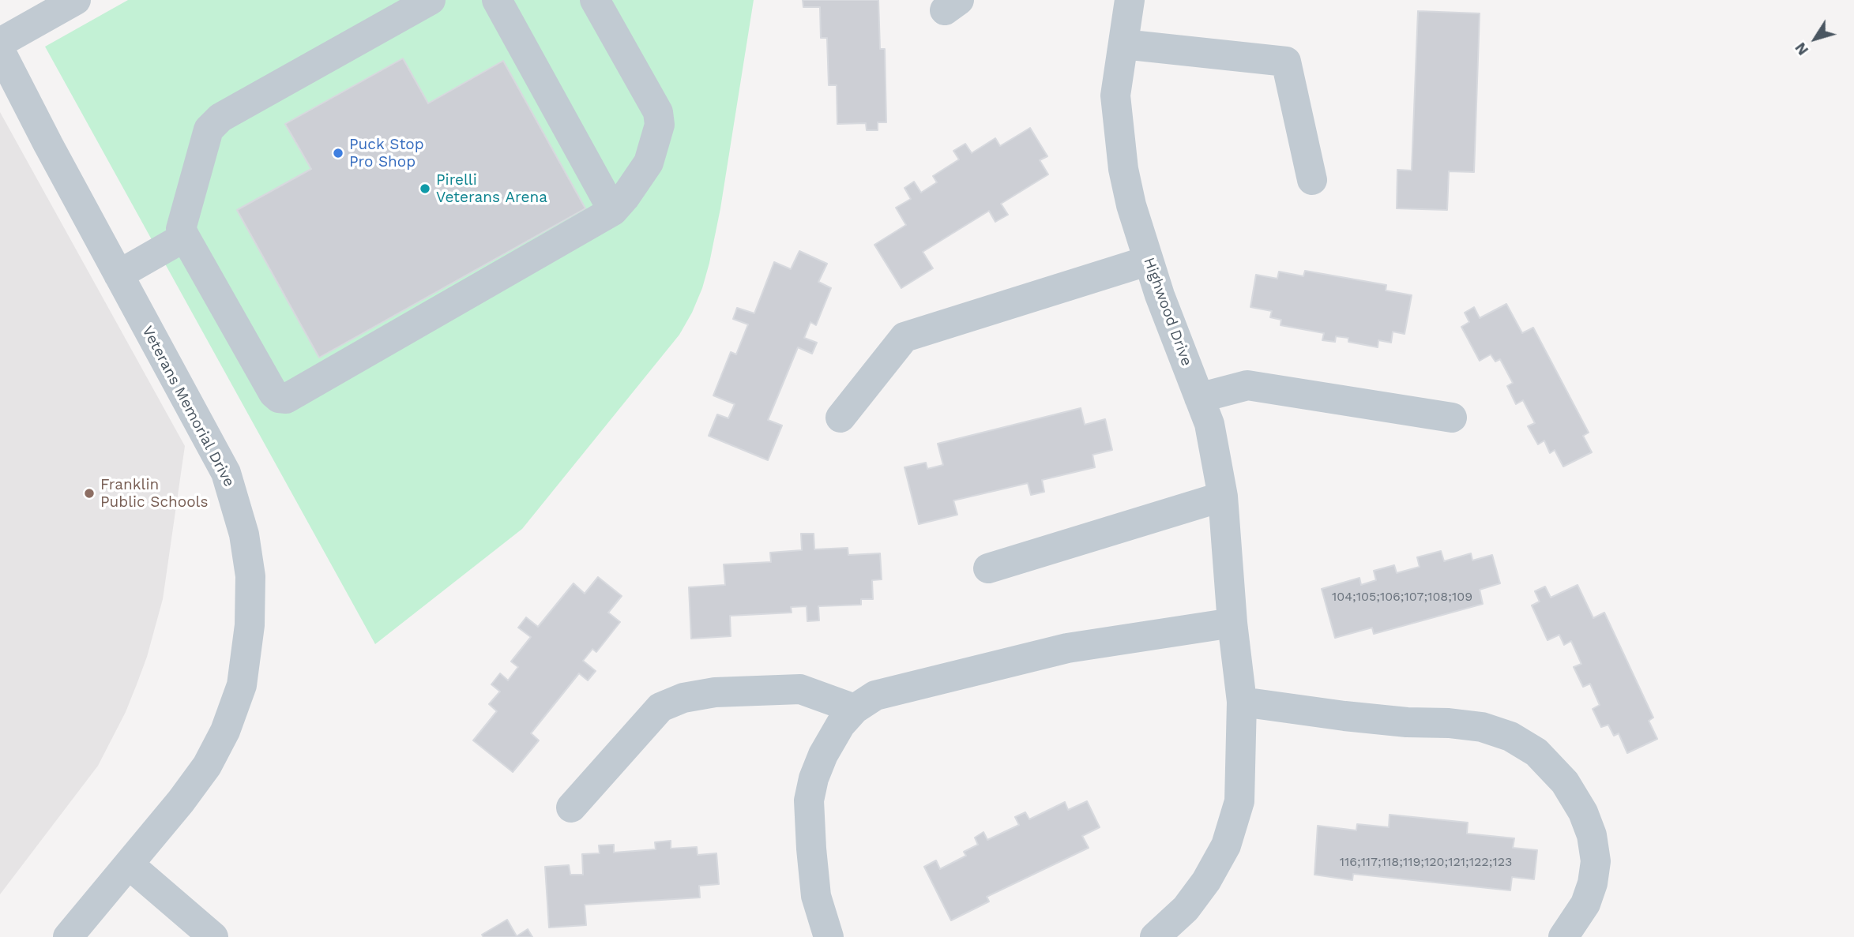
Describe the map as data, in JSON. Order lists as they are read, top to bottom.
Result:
{
  "streets": {
    "street": ["Highwood Drive", "Veterans Memorial Drive"]
  },
  "places": ["Puck Stop Pro Shop", "Pirelli Veterans Arena", "Franklin Public Schools"],
  "house_numbers": ["104;105;106;107;108;109", "116;117;118;119;120;121;122;123"],
  "north": "bottom left"
}
